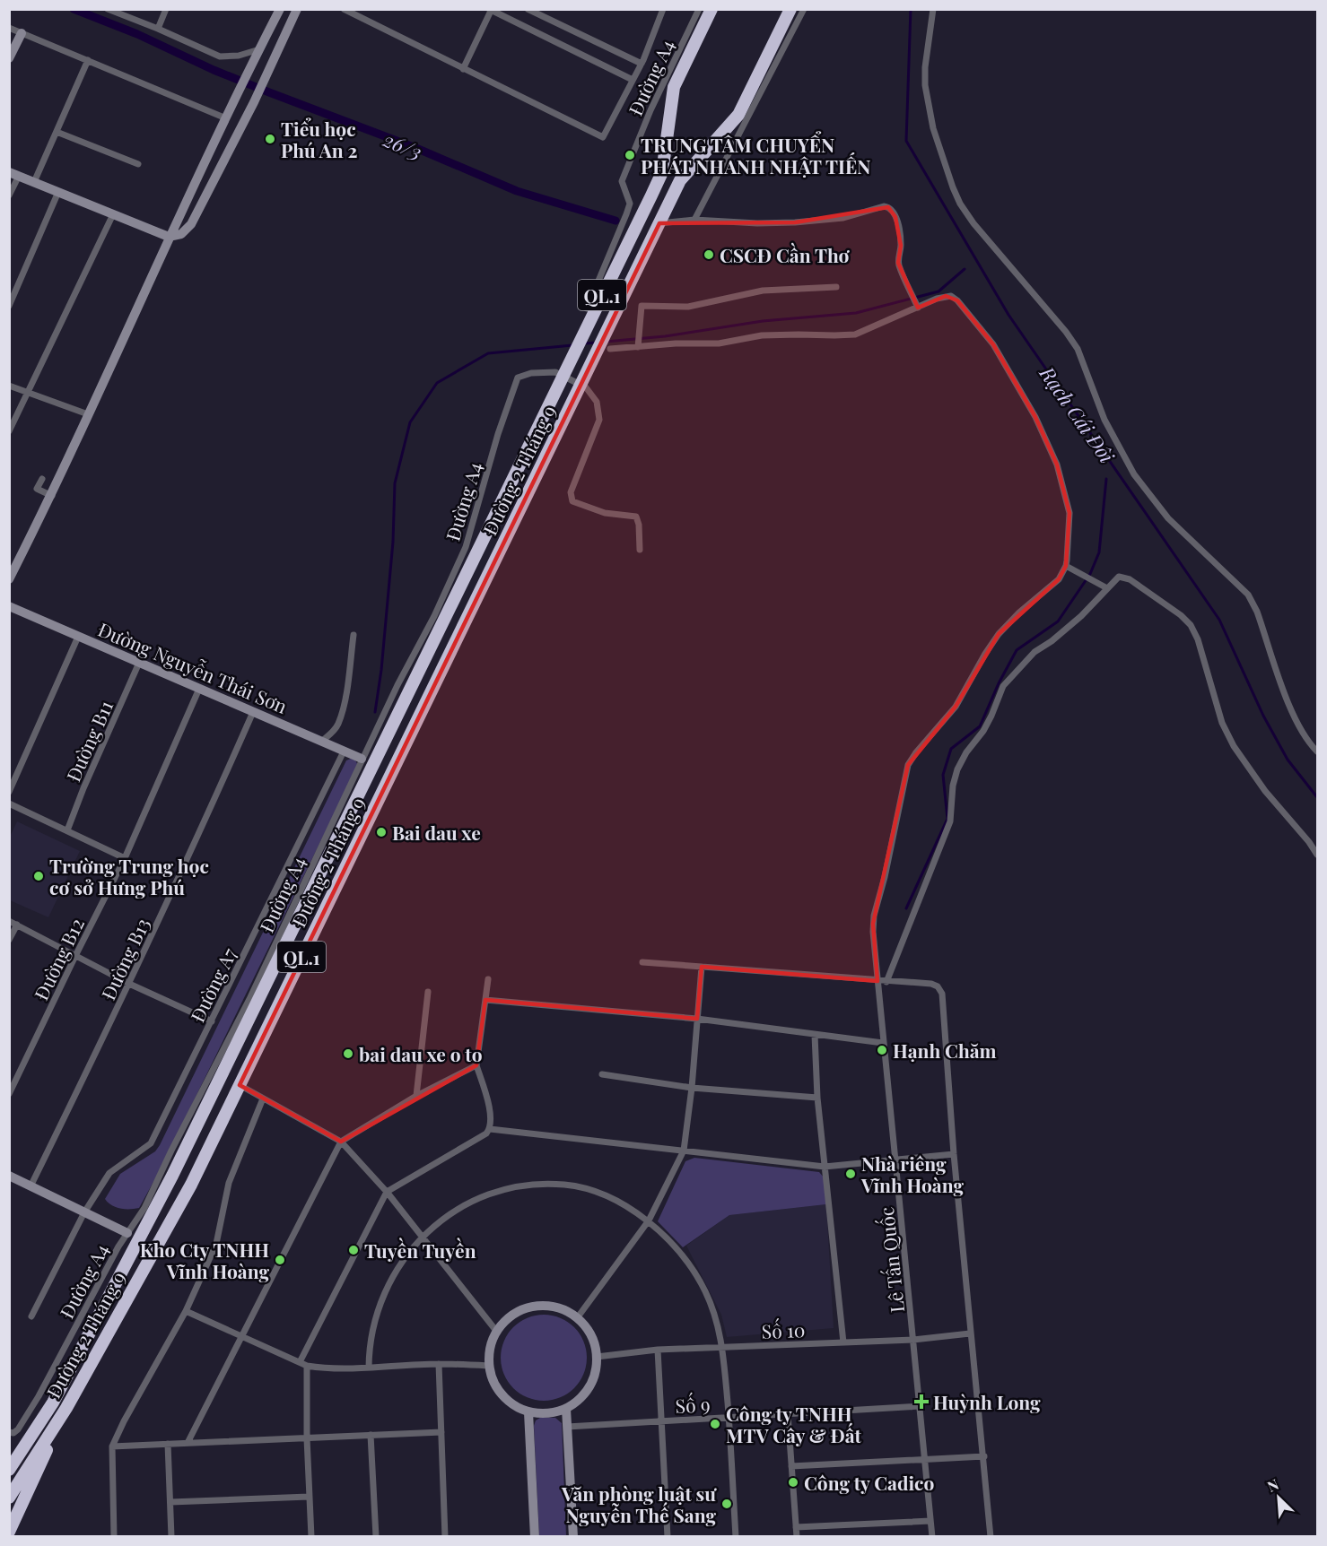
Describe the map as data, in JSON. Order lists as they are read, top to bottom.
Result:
{
  "streets": {
    "highway": ["QL.1", "Đường 2 Tháng 9"],
    "street": [
      "Đường A4",
      "Đường Nguyễn Thái Sơn",
      "Đường B11",
      "Đường B12",
      "Đường B13",
      "Đường A7",
      "Lê Tấn Quốc",
      "Số 10",
      "Số 9"
    ]
  },
  "crossings": [
    ["Đường A4", "Đường Nguyễn Thái Sơn"],
    ["QL.1", "Đường 2 Tháng 9"],
    ["Đường Nguyễn Thái Sơn", "Đường B11"],
    ["Đường Nguyễn Thái Sơn", "Đường B12"],
    ["Đường Nguyễn Thái Sơn", "Đường B13"],
    ["Đường Nguyễn Thái Sơn", "Đường A7"],
    ["Lê Tấn Quốc", "Số 10"],
    ["Lê Tấn Quốc", "Số 9"]
  ],
  "water": ["26/3", "Rạch Cái Đôi"],
  "places": {
    "other": [
      "Tiểu học Phú An 2",
      "TRUNG TÂM CHUYỂN PHÁT NHANH NHẬT TIẾN",
      "CSCĐ Cần Thơ",
      "Bai dau xe",
      "Trường Trung học cơ sở Hưng Phú",
      "Hạnh Chăm",
      "bai dau xe o to",
      "Nhà riêng Vĩnh Hoàng",
      "Tuyền Tuyền",
      "Kho Cty TNHH Vĩnh Hoàng",
      "Công ty TNHH MTV Cây & Đất",
      "Công ty Cadico",
      "Văn phòng luật sư Nguyễn Thế Sang"
    ],
    "health": ["Huỳnh Long"]
  },
  "north": "top left"
}
